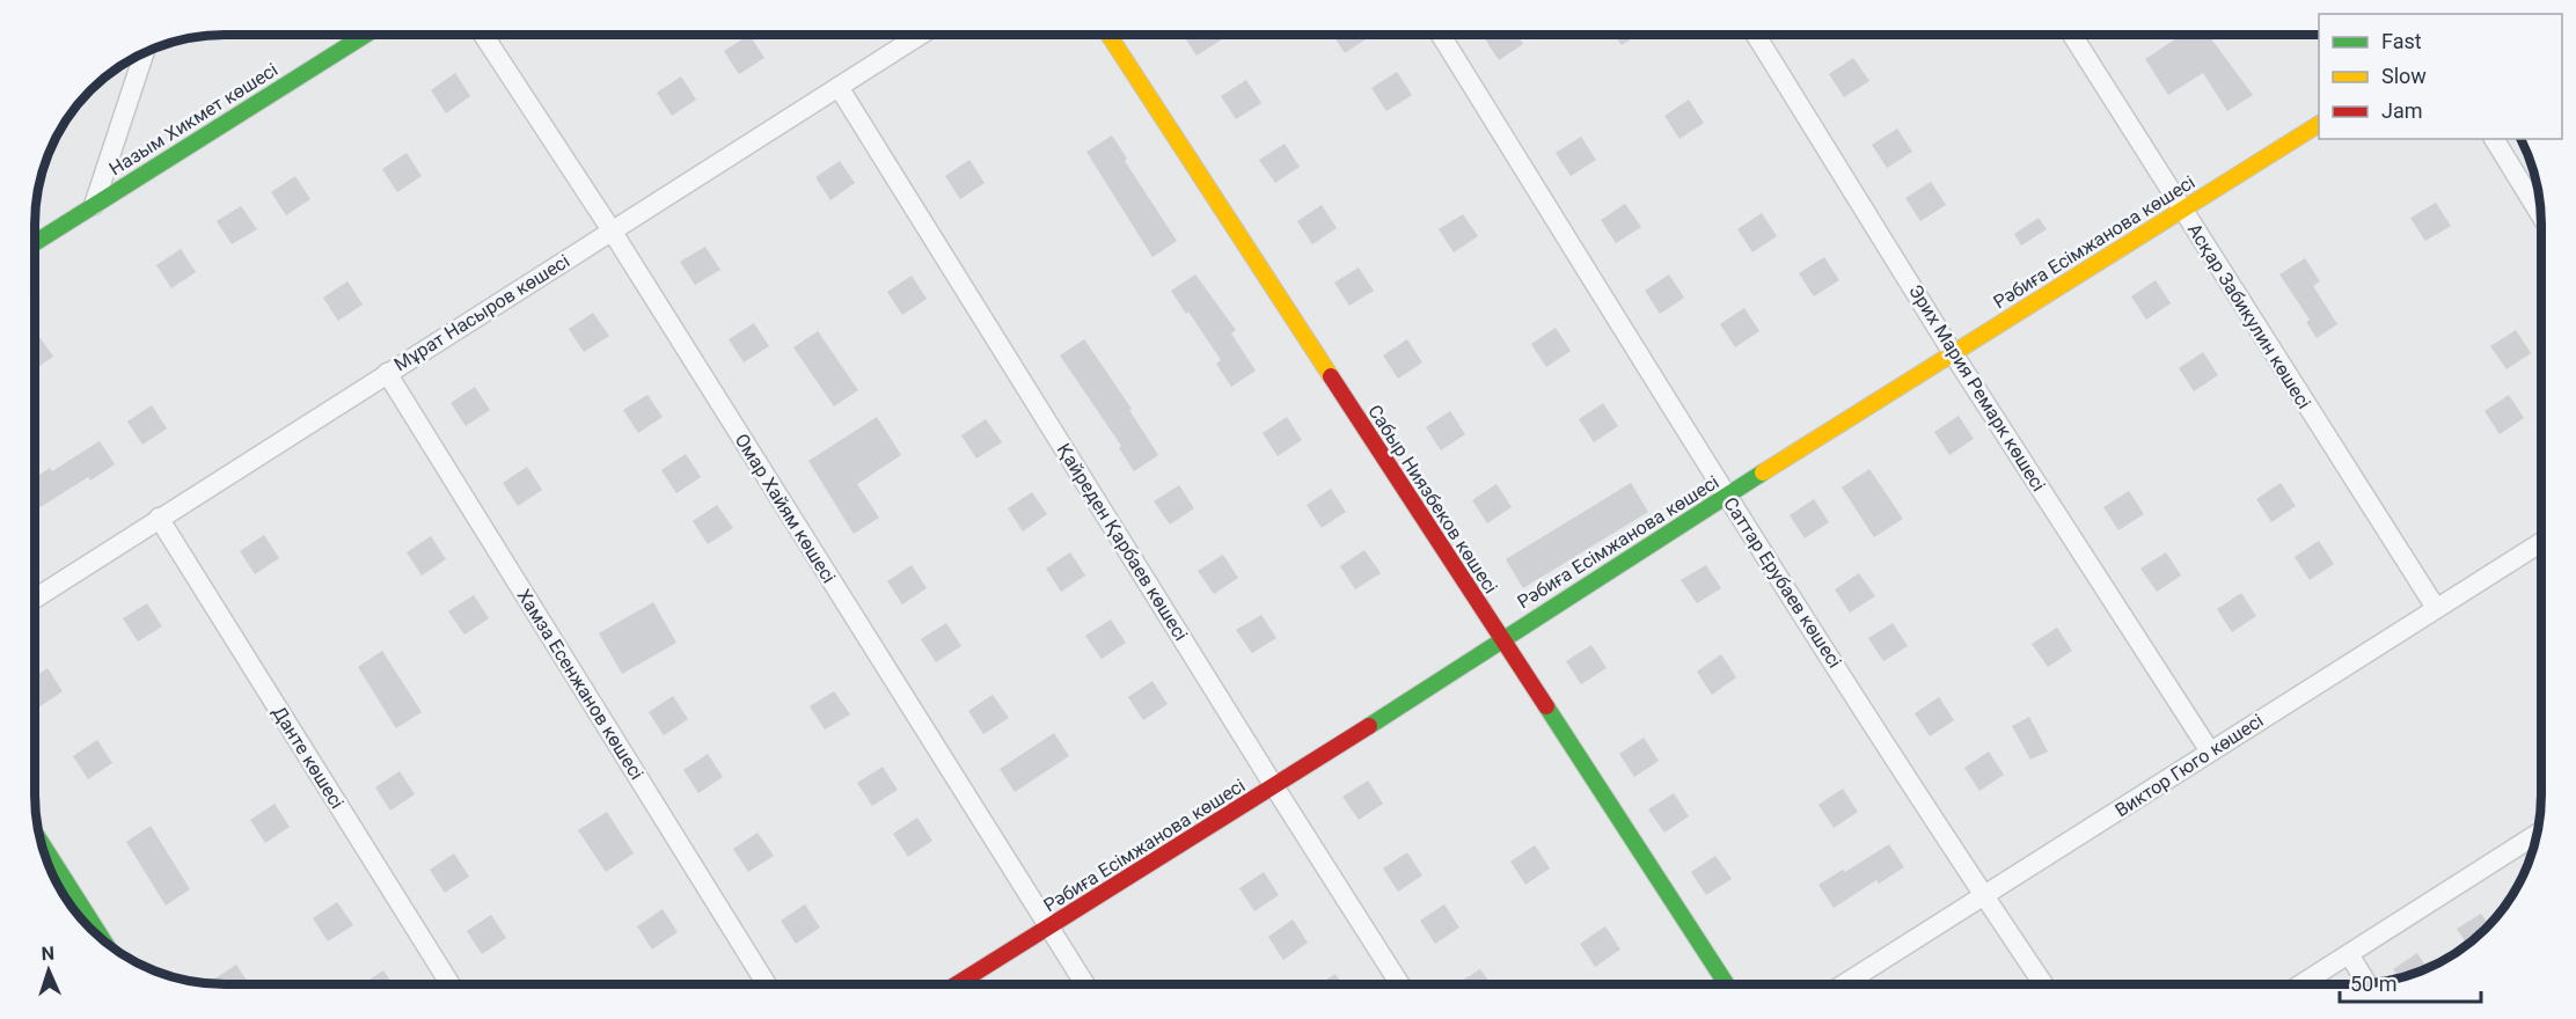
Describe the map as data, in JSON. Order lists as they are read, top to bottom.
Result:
{
  "streets": {
    "street": [
      "Назым Хикмет көшесі",
      "Рәбиға Есімжанова көшесі",
      "Мұрат Насыров көшесі",
      "Асқар Забикулин көшесі",
      "Эрих Мария Ремарк көшесі",
      "Сабыр Ниязбеков көшесі",
      "Омар Хайям көшесі",
      "Қайреден Қарбаев көшесі",
      "Саттар Ерубаев көшесі",
      "Хамза Есенжанов көшесі",
      "Данте көшесі",
      "Виктор Гюго көшесі"
    ]
  },
  "crossings": [
    ["Рәбиға Есімжанова көшесі", "Асқар Забикулин көшесі"],
    ["Рәбиға Есімжанова көшесі", "Эрих Мария Ремарк көшесі"],
    ["Рәбиға Есімжанова көшесі", "Сабыр Ниязбеков көшесі"],
    ["Рәбиға Есімжанова көшесі", "Омар Хайям көшесі"],
    ["Рәбиға Есімжанова көшесі", "Қайреден Қарбаев көшесі"],
    ["Рәбиға Есімжанова көшесі", "Саттар Ерубаев көшесі"],
    ["Мұрат Насыров көшесі", "Омар Хайям көшесі"],
    ["Мұрат Насыров көшесі", "Қайреден Қарбаев көшесі"],
    ["Мұрат Насыров көшесі", "Хамза Есенжанов көшесі"],
    ["Мұрат Насыров көшесі", "Данте көшесі"],
    ["Асқар Забикулин көшесі", "Виктор Гюго көшесі"],
    ["Эрих Мария Ремарк көшесі", "Виктор Гюго көшесі"],
    ["Саттар Ерубаев көшесі", "Виктор Гюго көшесі"]
  ],
  "legend": ["Fast", "Slow", "Jam"],
  "scale_bar": "50 m",
  "north": "top"
}
